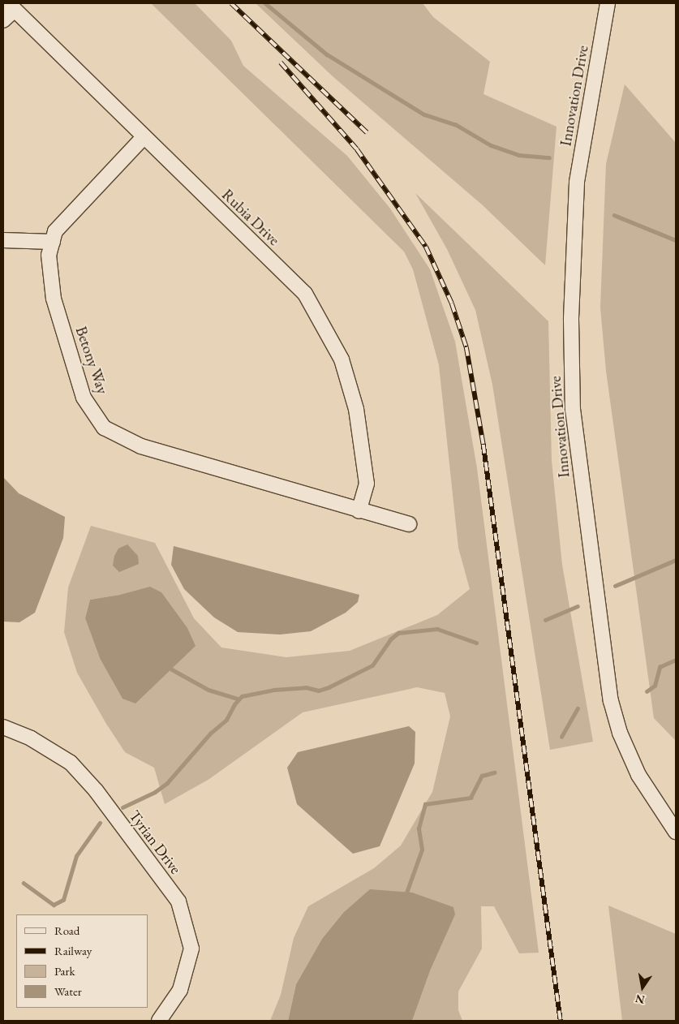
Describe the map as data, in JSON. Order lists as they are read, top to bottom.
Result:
{
  "streets": {
    "street": [
      "Innovation Drive",
      "Rubia Drive",
      "Betony Way",
      "Tyrian Drive"
    ]
  },
  "crossings": [
    ["Rubia Drive", "Betony Way"]
  ],
  "legend": [
    "Road",
    "Railway",
    "Park",
    "Water"
  ],
  "north": "bottom"
}
